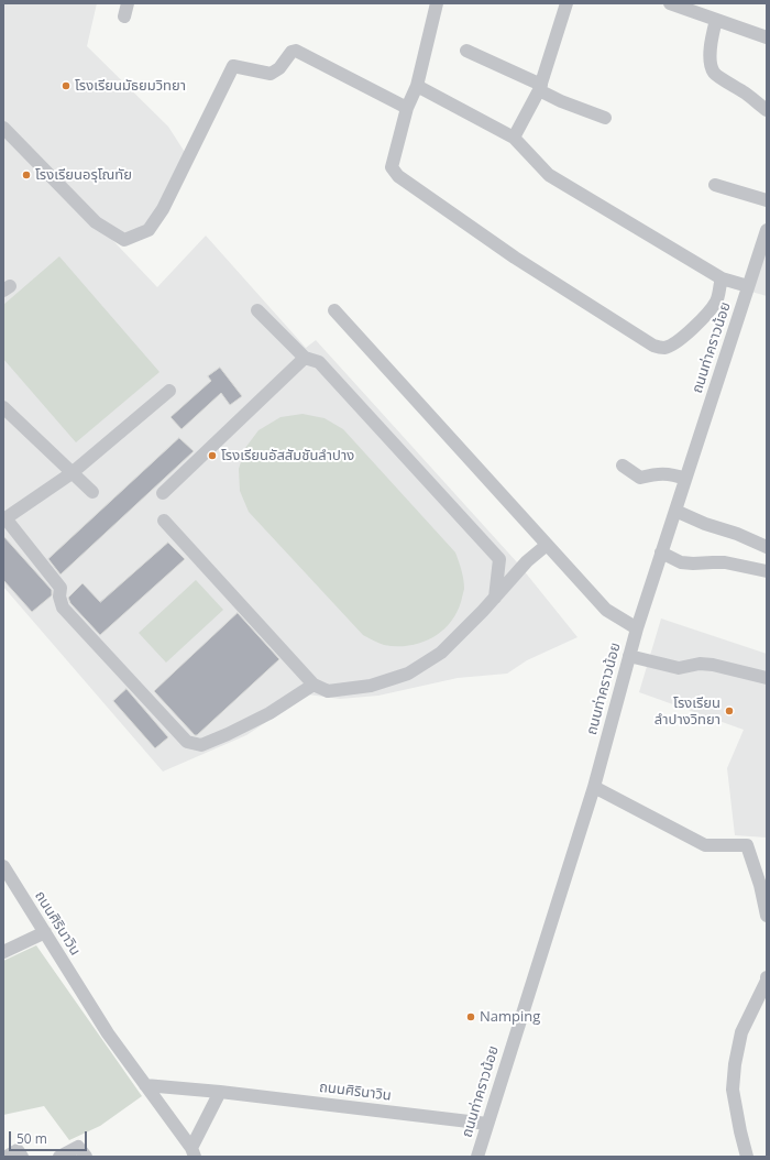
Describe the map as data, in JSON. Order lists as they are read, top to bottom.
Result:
{
  "streets": {
    "street": ["ถนนท่าคราวน้อย", "ถนนศิรินาวิน"]
  },
  "crossings": [
    ["ถนนท่าคราวน้อย", "ถนนศิรินาวิน"]
  ],
  "places": [
    "โรงเรียนมัธยมวิทยา",
    "โรงเรียนอรุโณทัย",
    "โรงเรียนอัสสัมชันลำปาง",
    "โรงเรียน ลำปางวิทยา",
    "Namping"
  ],
  "scale_bar": "50 m"
}
